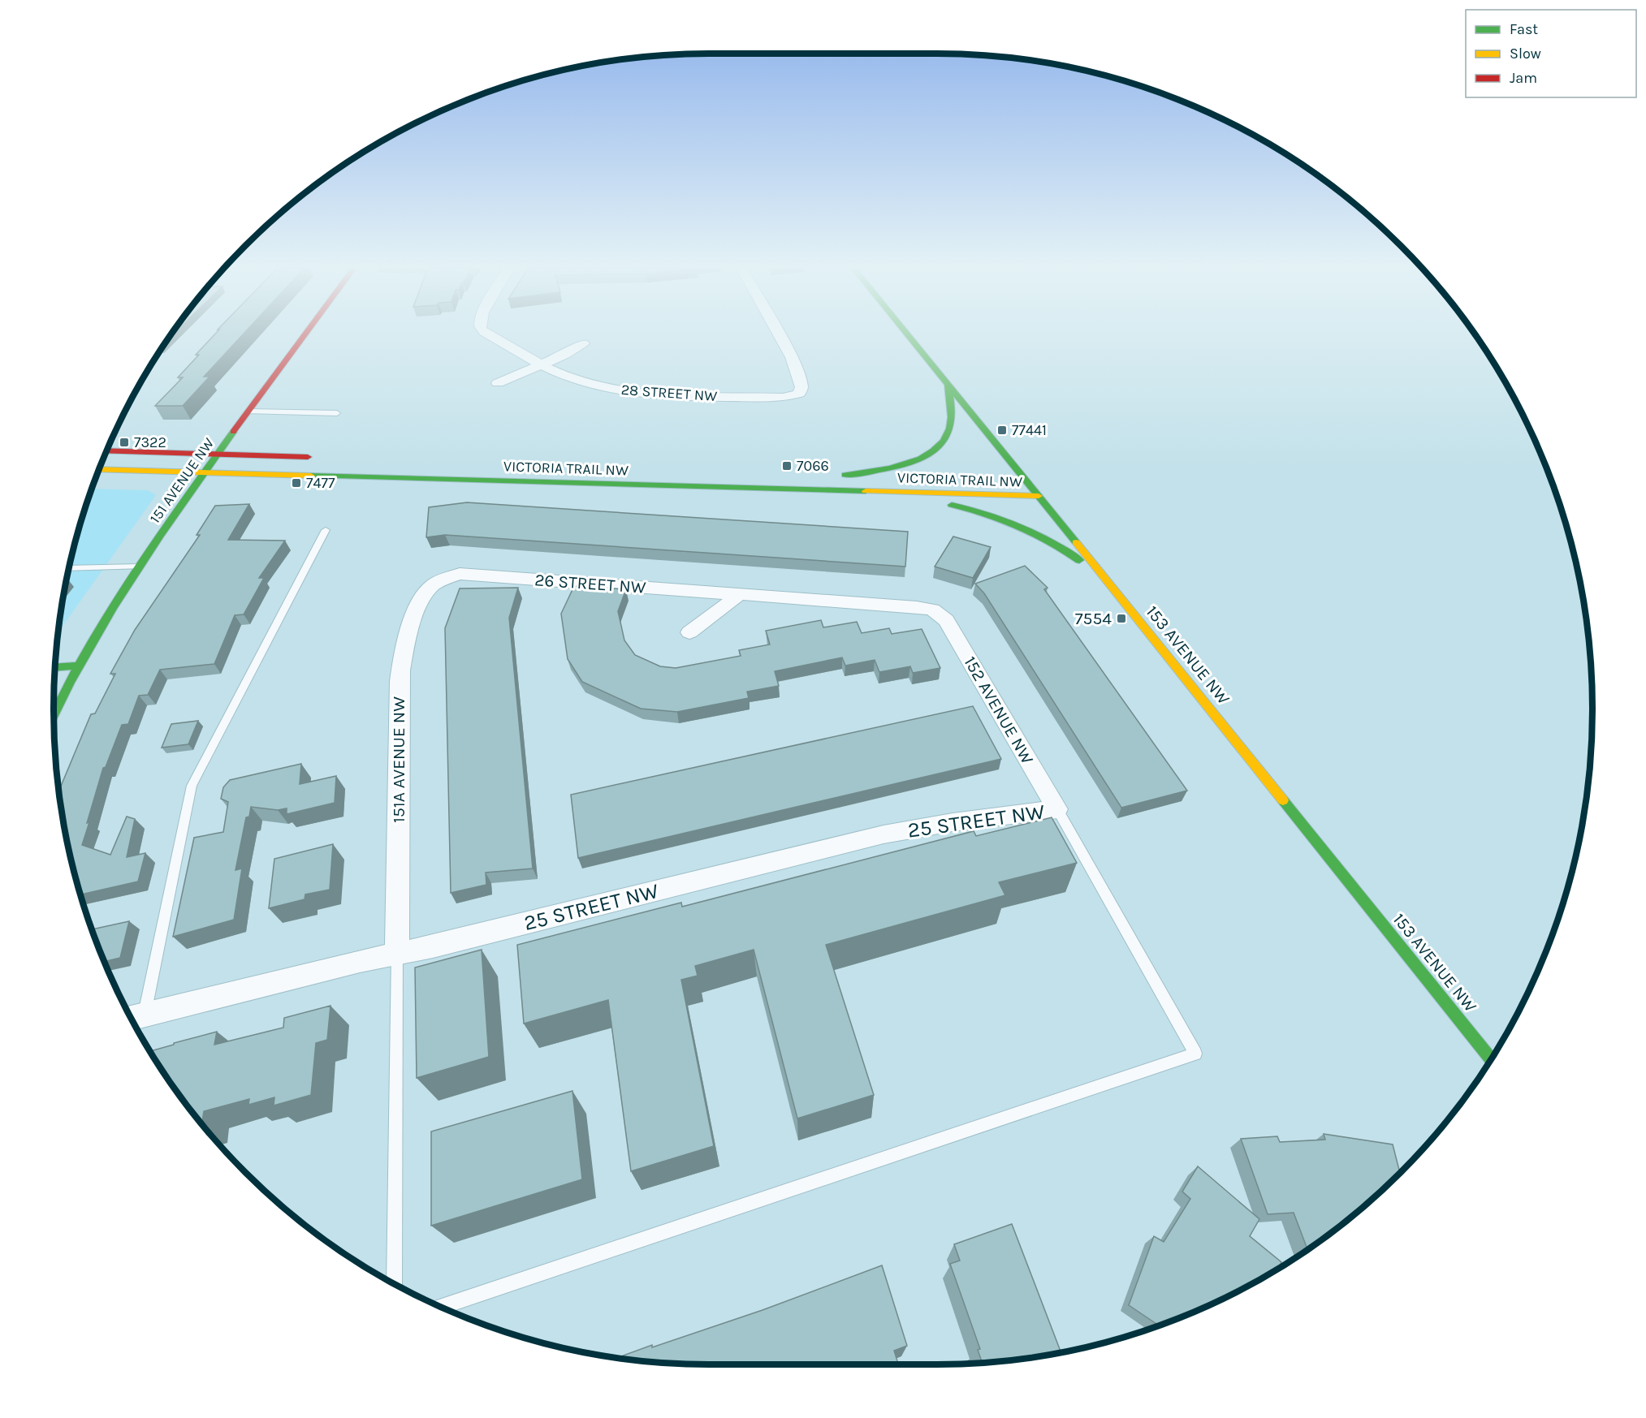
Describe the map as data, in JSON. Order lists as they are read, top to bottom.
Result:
{
  "streets": {
    "main road": ["VICTORIA TRAIL NW", "151 AVENUE NW", "153 AVENUE NW"],
    "street": [
      "28 STREET NW",
      "26 STREET NW",
      "152 AVENUE NW",
      "151A AVENUE NW",
      "25 STREET NW"
    ]
  },
  "crossings": [
    ["VICTORIA TRAIL NW", "151 AVENUE NW"],
    ["VICTORIA TRAIL NW", "153 AVENUE NW"],
    ["26 STREET NW", "152 AVENUE NW"],
    ["26 STREET NW", "151A AVENUE NW"],
    ["152 AVENUE NW", "25 STREET NW"],
    ["151A AVENUE NW", "25 STREET NW"]
  ],
  "places": {
    "transit": [
      "77441",
      "7322",
      "7066",
      "7477",
      "7554"
    ]
  },
  "legend": ["Fast", "Slow", "Jam"]
}
